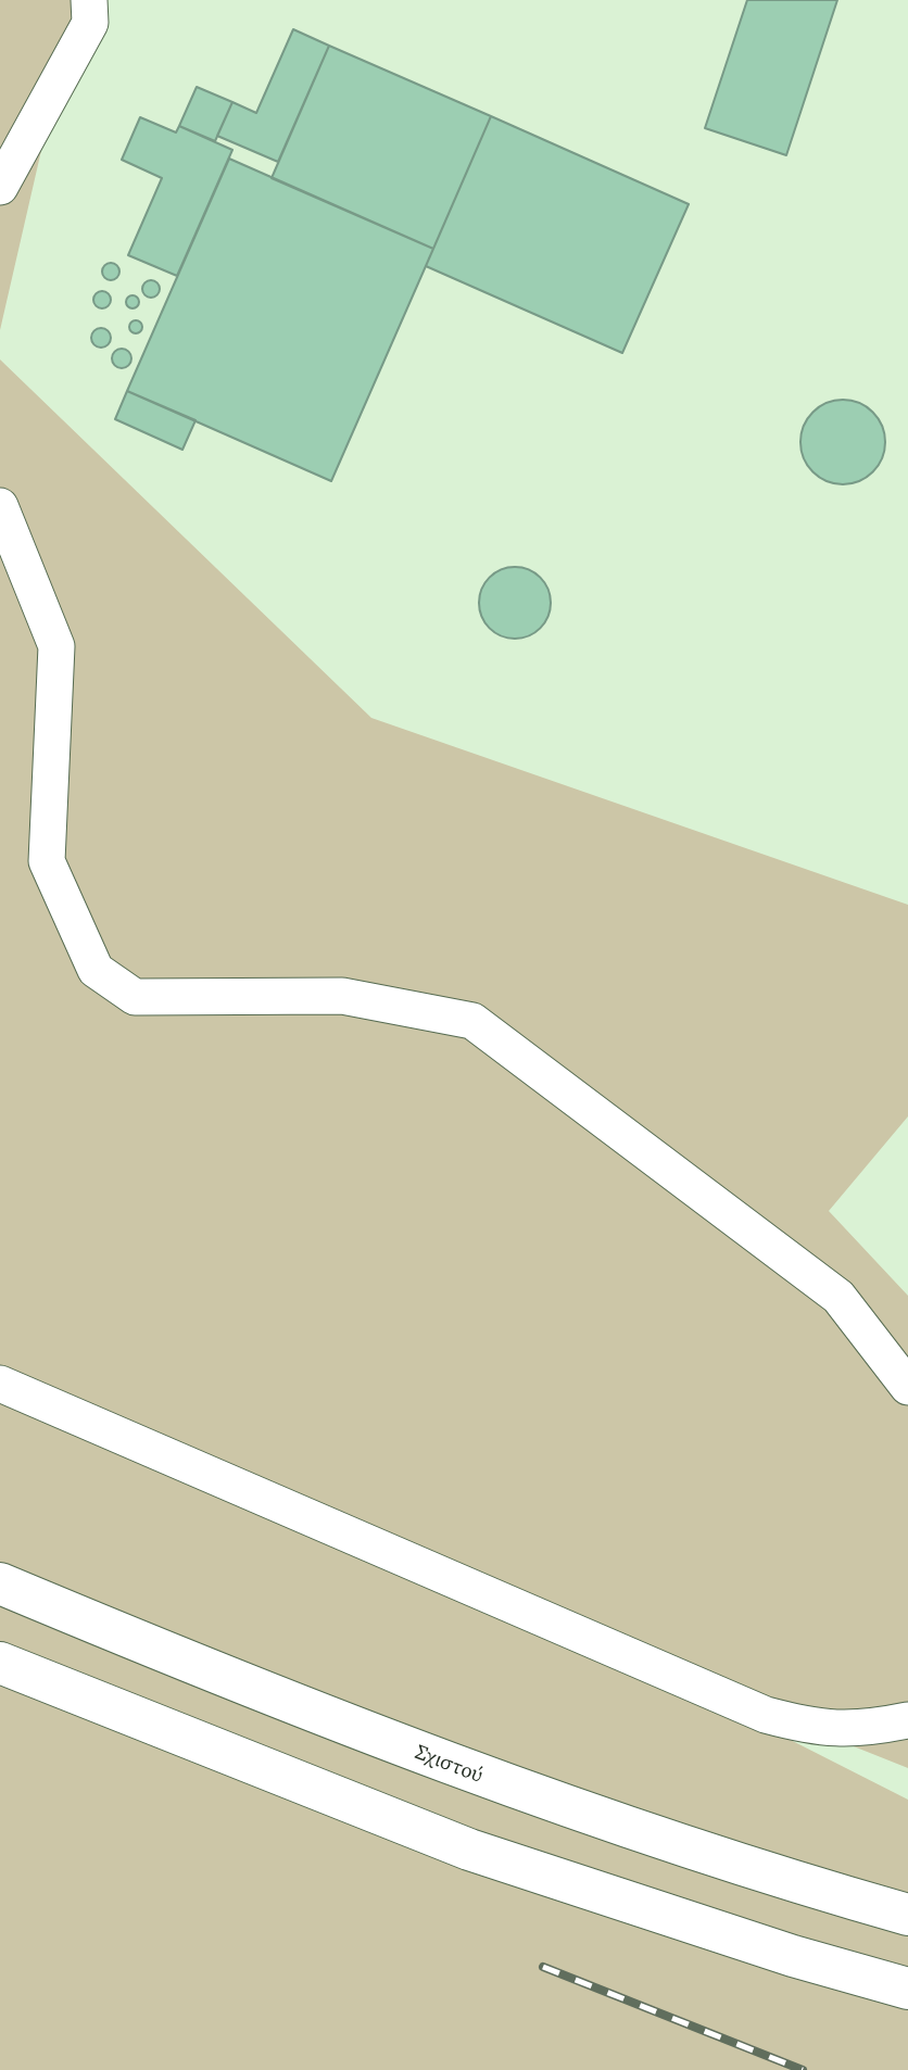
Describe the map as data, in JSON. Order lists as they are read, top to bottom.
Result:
{
  "streets": {
    "main road": ["Σχιστού"]
  }
}
